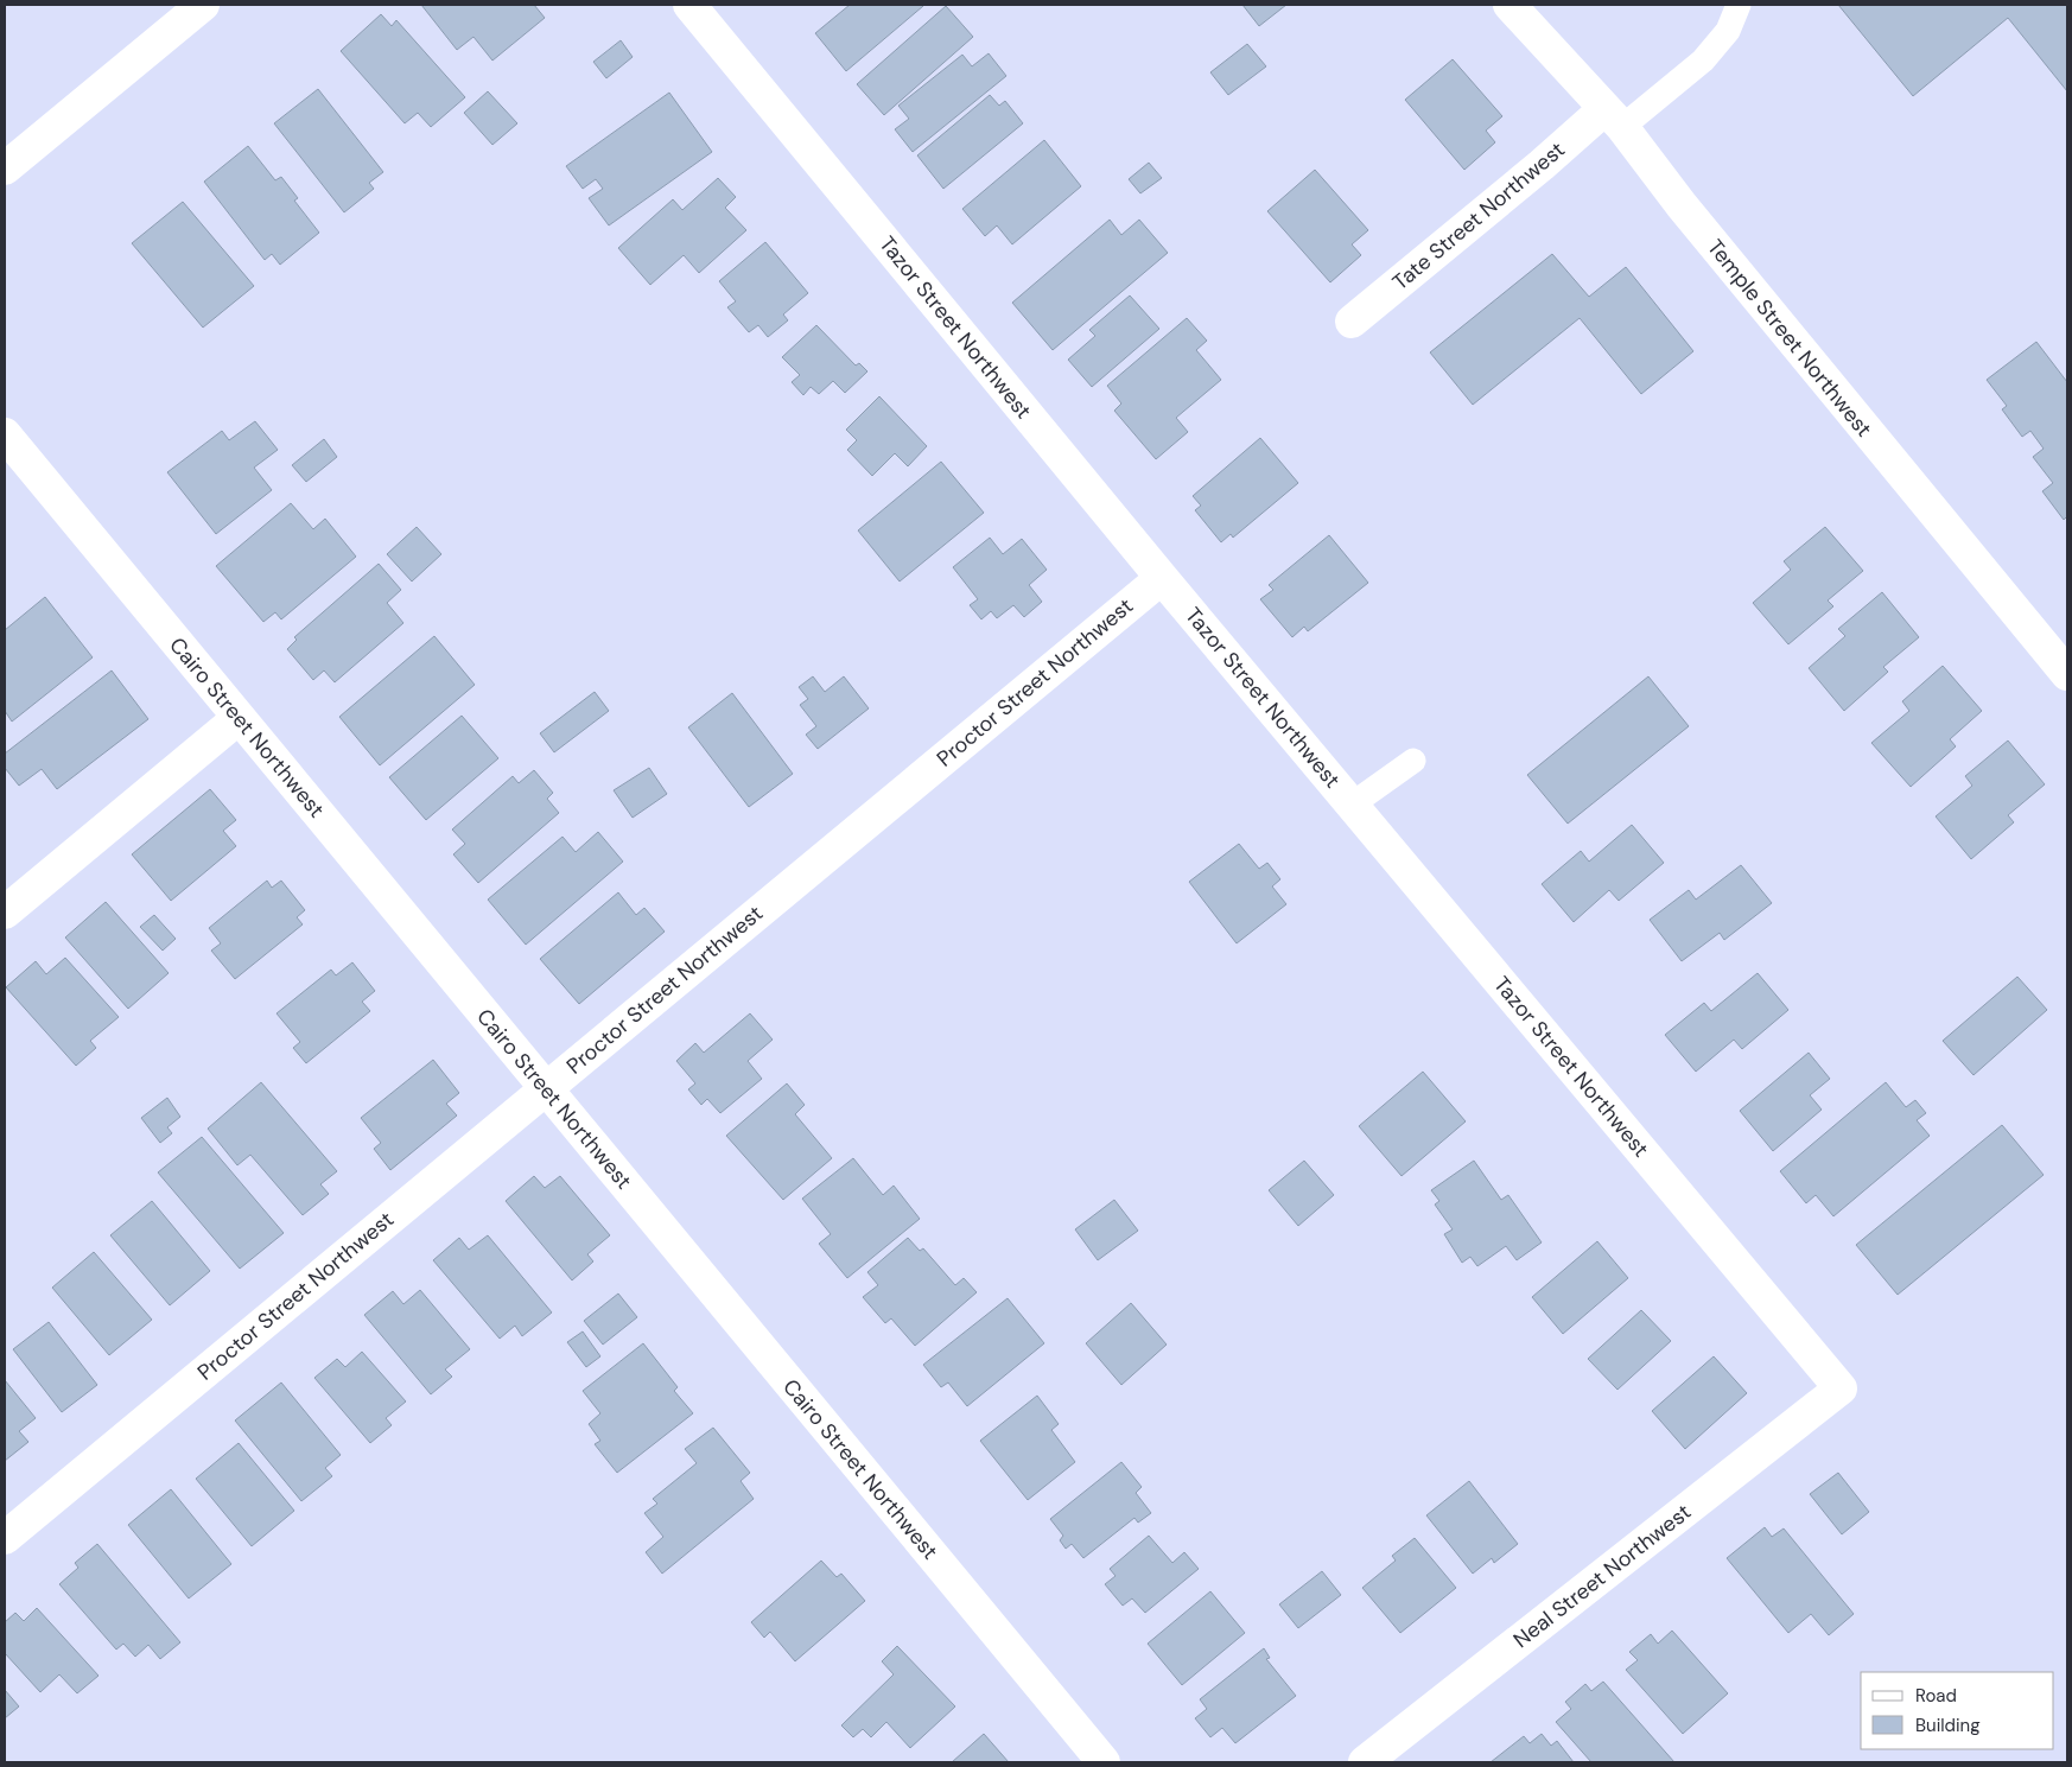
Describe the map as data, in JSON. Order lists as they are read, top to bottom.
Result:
{
  "streets": {
    "street": [
      "Tate Street Northwest",
      "Tazor Street Northwest",
      "Temple Street Northwest",
      "Proctor Street Northwest",
      "Cairo Street Northwest",
      "Neal Street Northwest"
    ]
  },
  "crossings": [
    ["Tate Street Northwest", "Temple Street Northwest"],
    ["Tazor Street Northwest", "Proctor Street Northwest"],
    ["Tazor Street Northwest", "Neal Street Northwest"],
    ["Proctor Street Northwest", "Cairo Street Northwest"]
  ],
  "legend": ["Road", "Building"]
}
